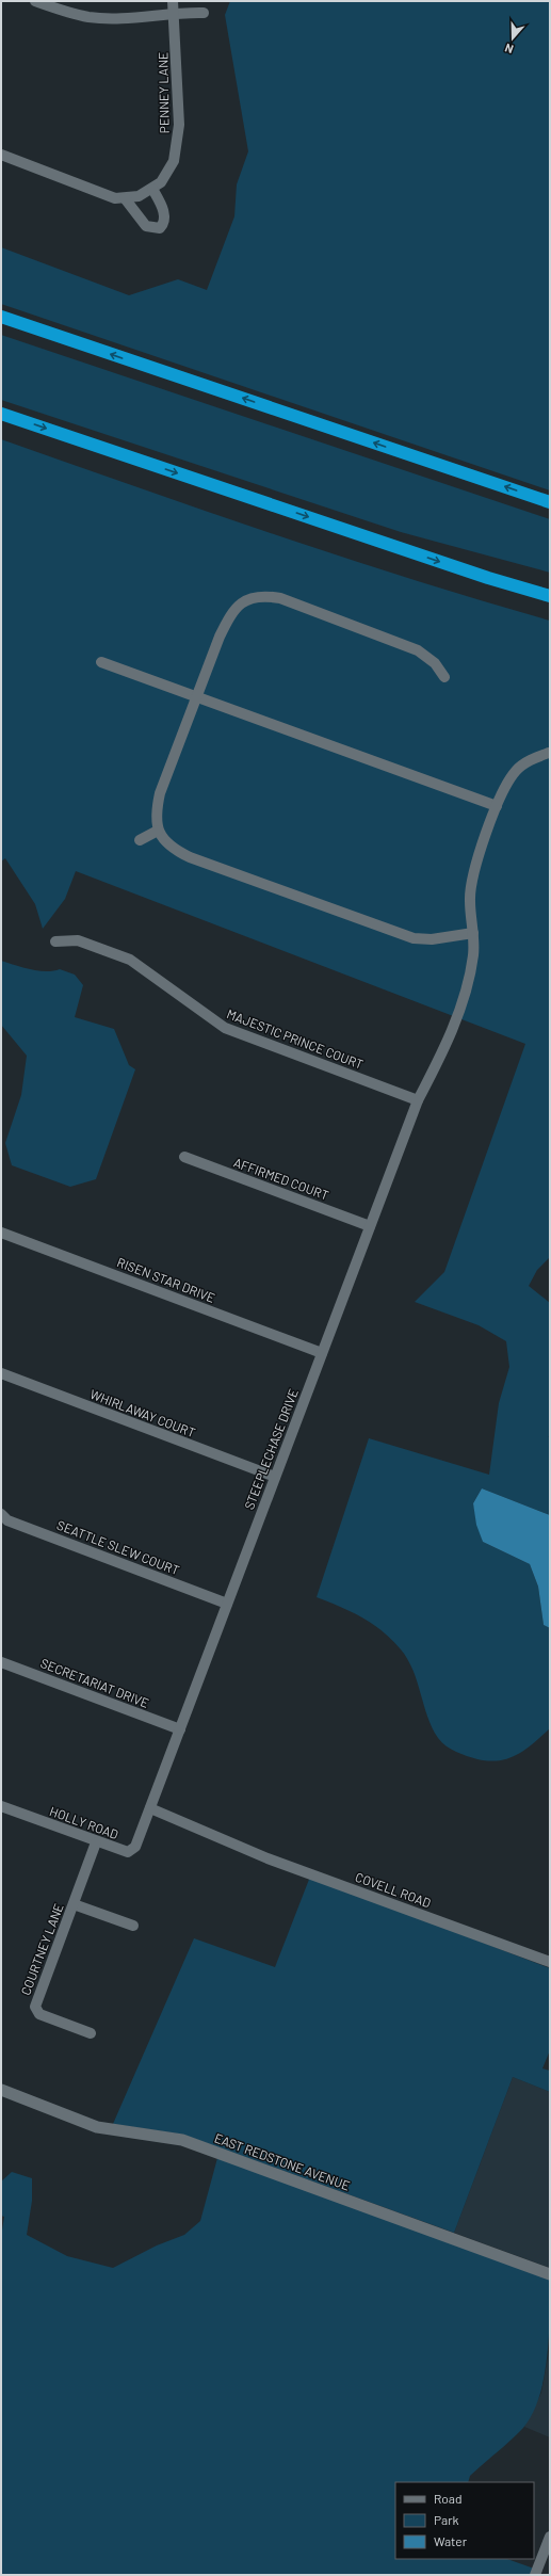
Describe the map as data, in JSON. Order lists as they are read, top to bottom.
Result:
{
  "streets": {
    "street": [
      "PENNEY LANE",
      "MAJESTIC PRINCE COURT",
      "AFFIRMED COURT",
      "RISEN STAR DRIVE",
      "WHIRLAWAY COURT",
      "STEEPLECHASE DRIVE",
      "SEATTLE SLEW COURT",
      "SECRETARIAT DRIVE",
      "HOLLY ROAD",
      "COVELL ROAD",
      "COURTNEY LANE",
      "EAST REDSTONE AVENUE"
    ]
  },
  "crossings": [
    ["MAJESTIC PRINCE COURT", "STEEPLECHASE DRIVE"],
    ["AFFIRMED COURT", "STEEPLECHASE DRIVE"],
    ["RISEN STAR DRIVE", "STEEPLECHASE DRIVE"],
    ["WHIRLAWAY COURT", "STEEPLECHASE DRIVE"],
    ["STEEPLECHASE DRIVE", "SEATTLE SLEW COURT"],
    ["STEEPLECHASE DRIVE", "SECRETARIAT DRIVE"],
    ["STEEPLECHASE DRIVE", "HOLLY ROAD"],
    ["STEEPLECHASE DRIVE", "COVELL ROAD"],
    ["HOLLY ROAD", "COVELL ROAD"],
    ["HOLLY ROAD", "COURTNEY LANE"]
  ],
  "legend": ["Road", "Park", "Water"],
  "north": "bottom"
}
